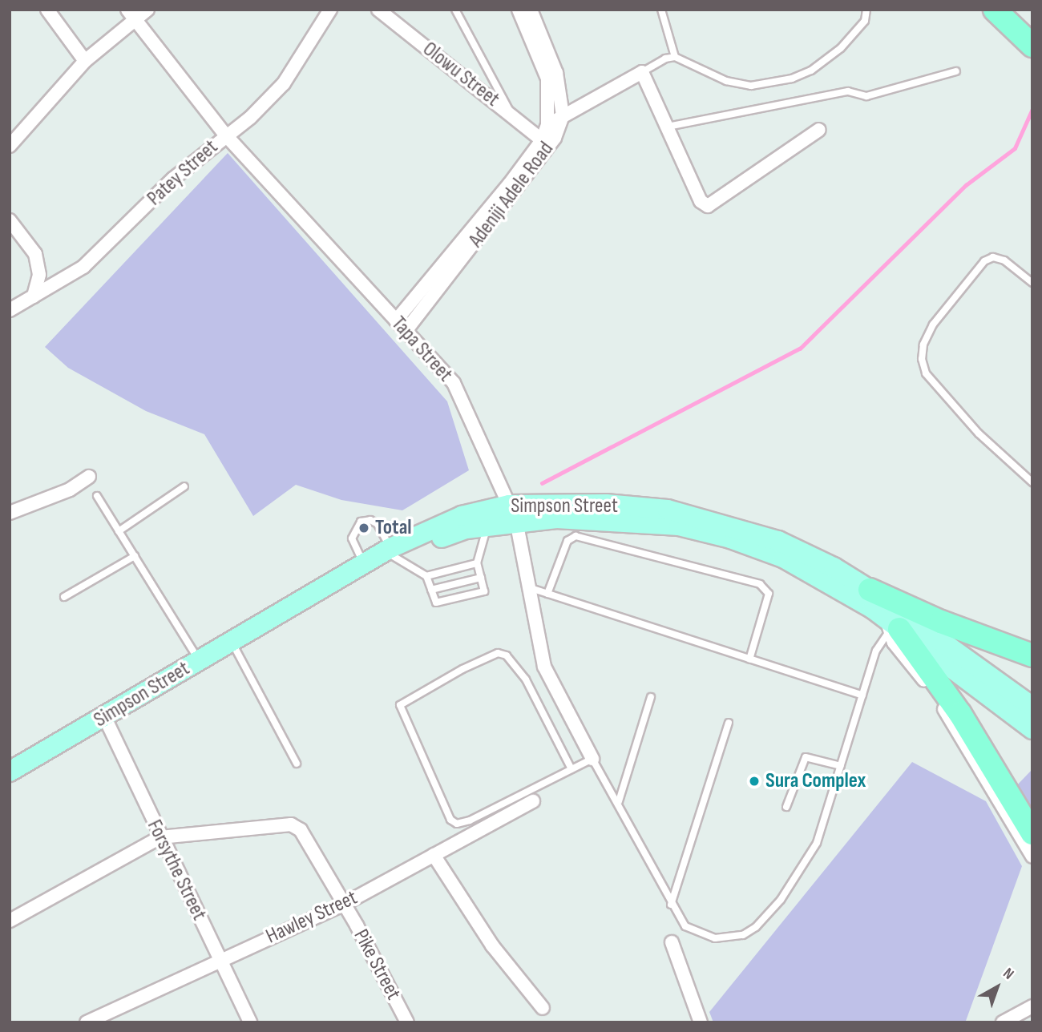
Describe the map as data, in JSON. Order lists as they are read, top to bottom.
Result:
{
  "streets": {
    "main road": ["Simpson Street"],
    "street": [
      "Olowu Street",
      "Patey Street",
      "Adeniji Adele Road",
      "Tapa Street",
      "Forsythe Street",
      "Hawley Street",
      "Pike Street"
    ]
  },
  "crossings": [
    ["Olowu Street", "Adeniji Adele Road"],
    ["Patey Street", "Tapa Street"],
    ["Adeniji Adele Road", "Tapa Street"],
    ["Tapa Street", "Simpson Street"],
    ["Simpson Street", "Forsythe Street"],
    ["Forsythe Street", "Hawley Street"],
    ["Forsythe Street", "Pike Street"],
    ["Hawley Street", "Pike Street"]
  ],
  "places": ["Total", "Sura Complex"],
  "north": "top right"
}
